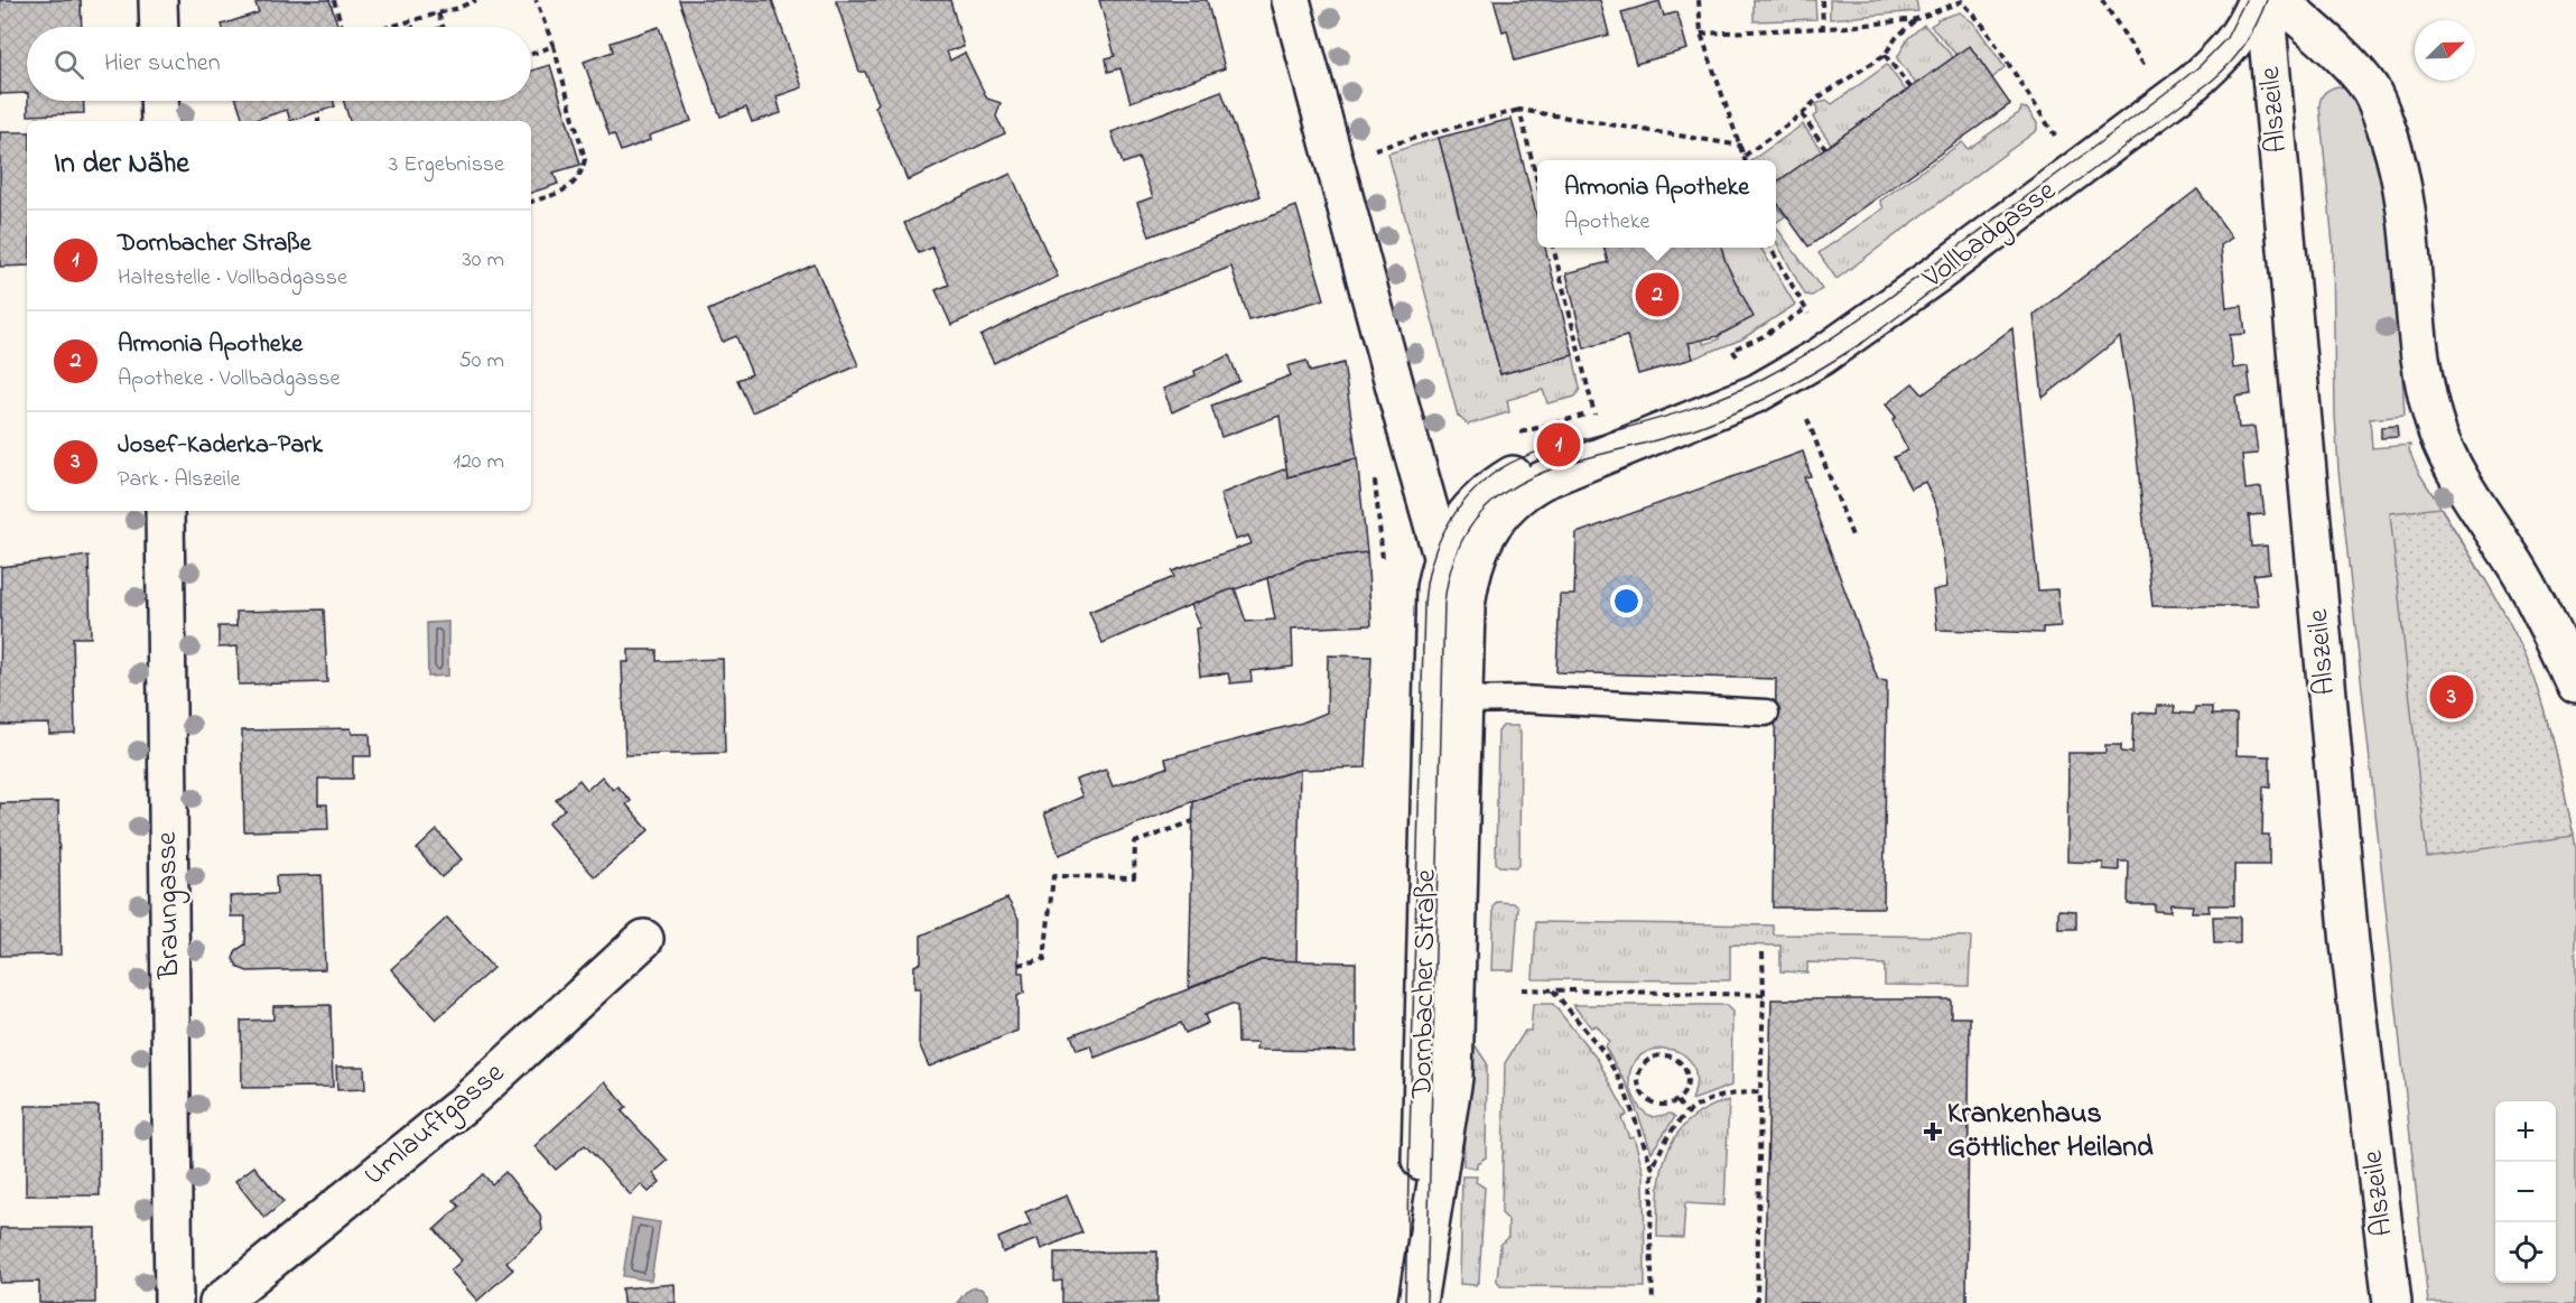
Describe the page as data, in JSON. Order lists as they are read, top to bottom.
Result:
{
  "streets": {
    "street": [
      "Alszeile",
      "Vollbadgasse",
      "Braungasse",
      "Dornbacher Straße",
      "Umlauftgasse"
    ]
  },
  "crossings": [
    ["Vollbadgasse", "Dornbacher Straße"]
  ],
  "places": {
    "health": ["Krankenhaus Göttlicher Heiland"]
  },
  "north": "top right",
  "page": {
    "search": "Hier suchen",
    "heading": ["In der Nähe", "3 Ergebnisse"],
    "popup": ["Armonia Apotheke", "Apotheke"],
    "list": [
      {
        "mark": "1",
        "name": "Dornbacher Straße",
        "note": "Haltestelle · Vollbadgasse",
        "value": "30 m"
      },
      {
        "mark": "2",
        "name": "Armonia Apotheke",
        "note": "Apotheke · Vollbadgasse",
        "value": "50 m"
      },
      {
        "mark": "3",
        "name": "Josef-Kaderka-Park",
        "note": "Park · Alszeile",
        "value": "120 m"
      }
    ],
    "pins": ["2", "1", "3"],
    "map_buttons": ["+", "−"]
  }
}
